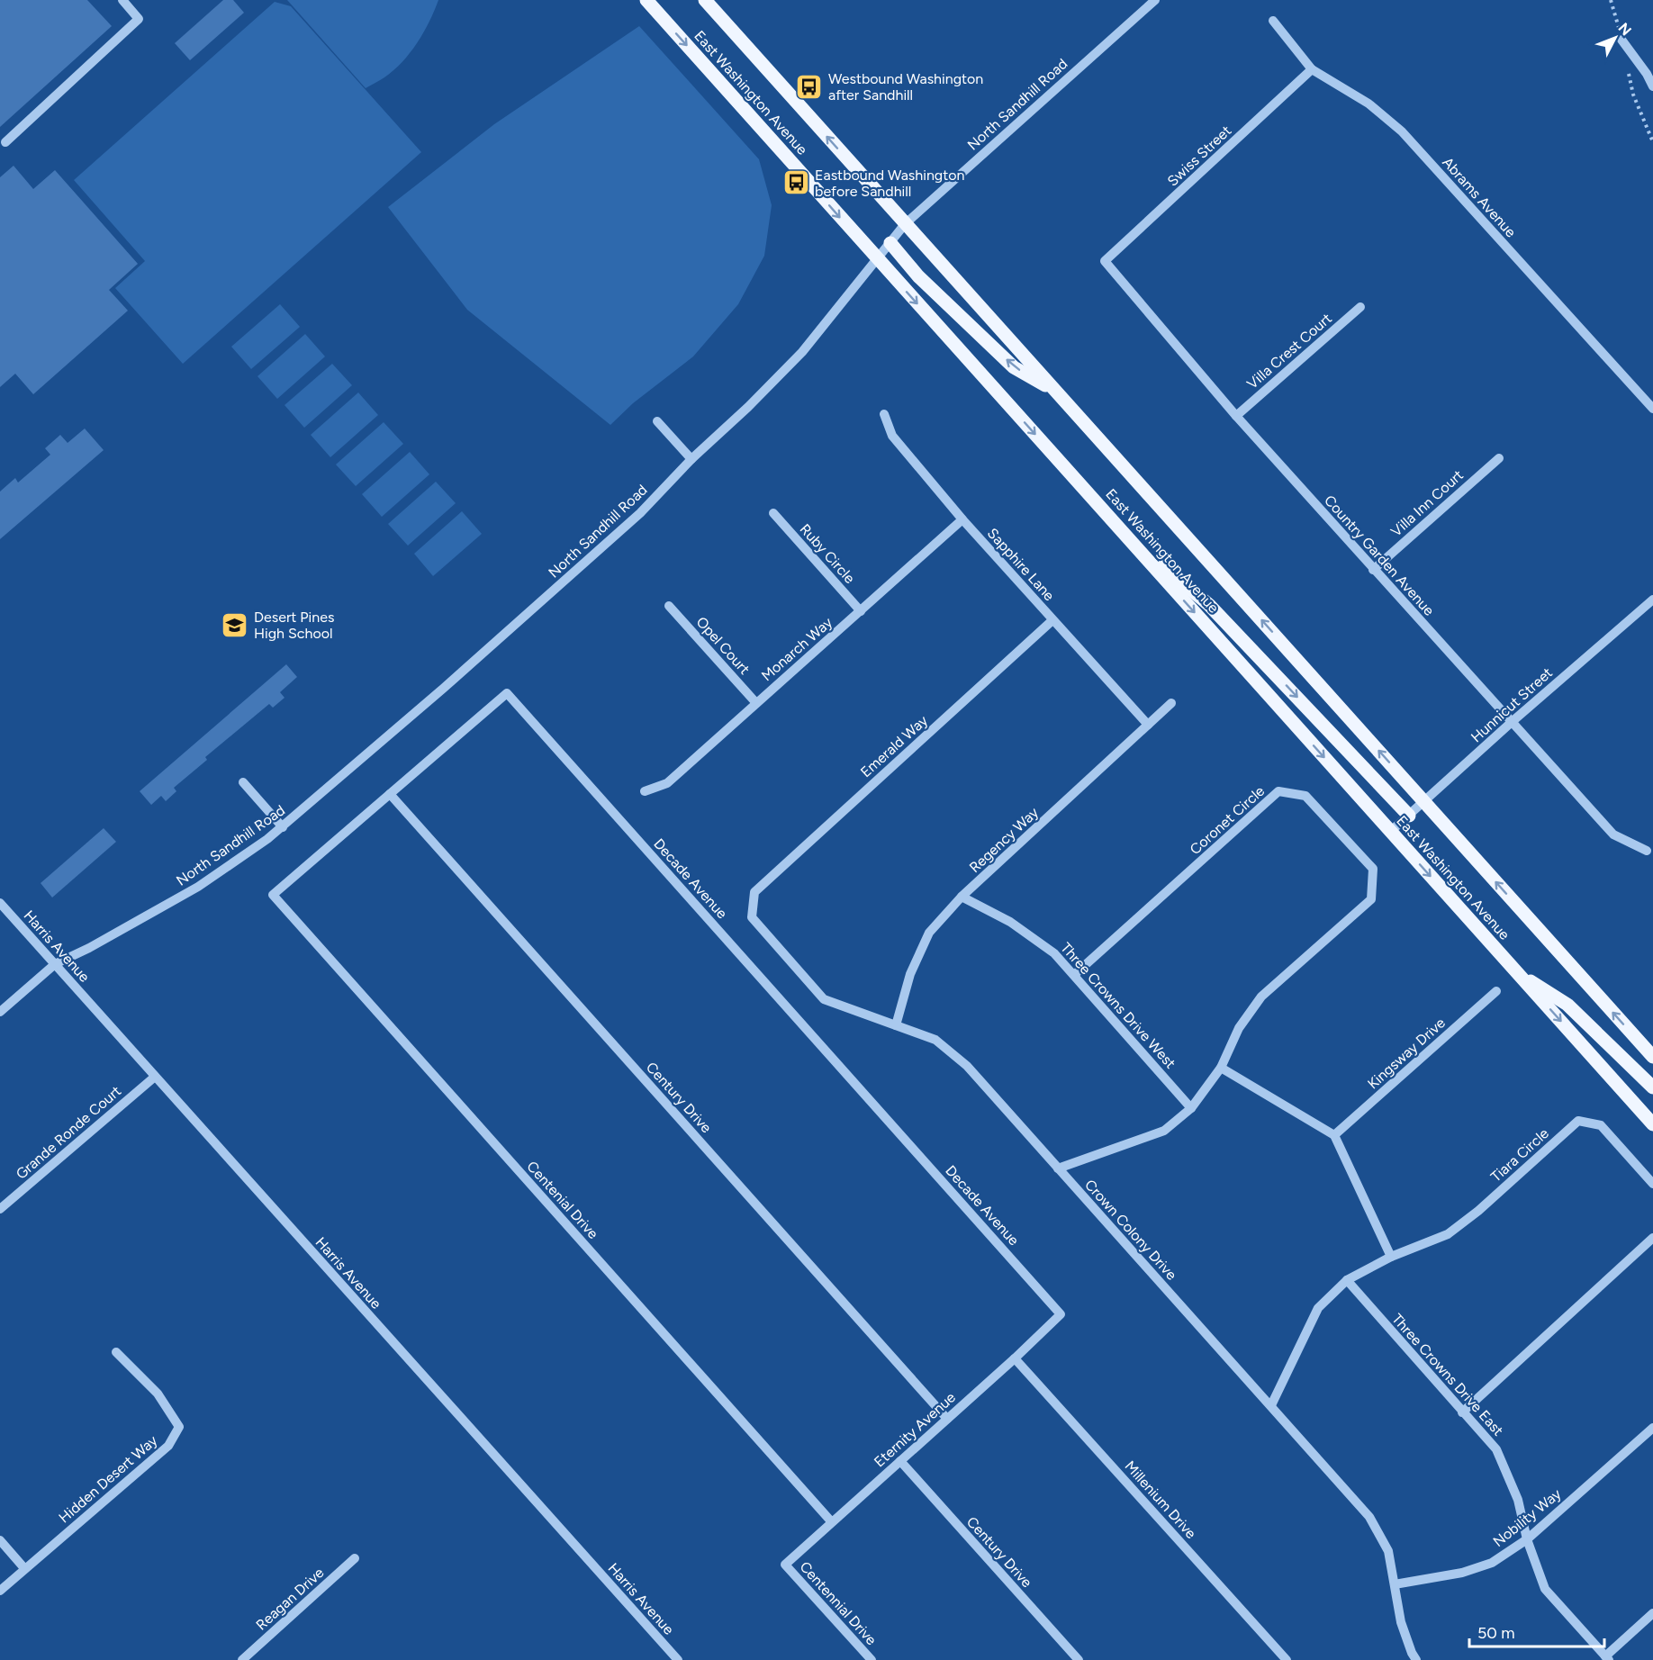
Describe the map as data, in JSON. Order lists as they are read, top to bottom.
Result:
{
  "streets": {
    "main road": ["East Washington Avenue"],
    "street": [
      "North Sandhill Road",
      "Swiss Street",
      "Abrams Avenue",
      "Villa Crest Court",
      "Villa Inn Court",
      "Ruby Circle",
      "Country Garden Avenue",
      "Sapphire Lane",
      "Opel Court",
      "Monarch Way",
      "Hunnicut Street",
      "Emerald Way",
      "Coronet Circle",
      "Regency Way",
      "Decade Avenue",
      "Harris Avenue",
      "Three Crowns Drive West",
      "Kingsway Drive",
      "Century Drive",
      "Grande Ronde Court",
      "Tiara Circle",
      "Centenial Drive",
      "Crown Colony Drive",
      "Three Crowns Drive East",
      "Eternity Avenue",
      "Hidden Desert Way",
      "Millenium Drive",
      "Nobility Way",
      "Reagan Drive",
      "Centennial Drive"
    ]
  },
  "crossings": [
    ["East Washington Avenue", "North Sandhill Road"],
    ["East Washington Avenue", "Hunnicut Street"],
    ["North Sandhill Road", "Harris Avenue"],
    ["Swiss Street", "Abrams Avenue"],
    ["Swiss Street", "Country Garden Avenue"],
    ["Villa Crest Court", "Country Garden Avenue"],
    ["Villa Inn Court", "Country Garden Avenue"],
    ["Ruby Circle", "Monarch Way"],
    ["Country Garden Avenue", "Hunnicut Street"],
    ["Sapphire Lane", "Monarch Way"],
    ["Sapphire Lane", "Emerald Way"],
    ["Sapphire Lane", "Regency Way"],
    ["Opel Court", "Monarch Way"],
    ["Emerald Way", "Crown Colony Drive"],
    ["Coronet Circle", "Three Crowns Drive West"],
    ["Regency Way", "Three Crowns Drive West"],
    ["Regency Way", "Crown Colony Drive"],
    ["Decade Avenue", "Century Drive"],
    ["Decade Avenue", "Centenial Drive"],
    ["Decade Avenue", "Eternity Avenue"],
    ["Harris Avenue", "Grande Ronde Court"],
    ["Century Drive", "Eternity Avenue"],
    ["Centenial Drive", "Eternity Avenue"],
    ["Crown Colony Drive", "Nobility Way"],
    ["Three Crowns Drive East", "Nobility Way"],
    ["Eternity Avenue", "Millenium Drive"],
    ["Eternity Avenue", "Centennial Drive"]
  ],
  "places": {
    "bus stop": ["Westbound Washington after Sandhill", "Eastbound Washington before Sandhill"],
    "school or university": ["Desert Pines High School"]
  },
  "scale_bar": "50 m",
  "north": "top right"
}
